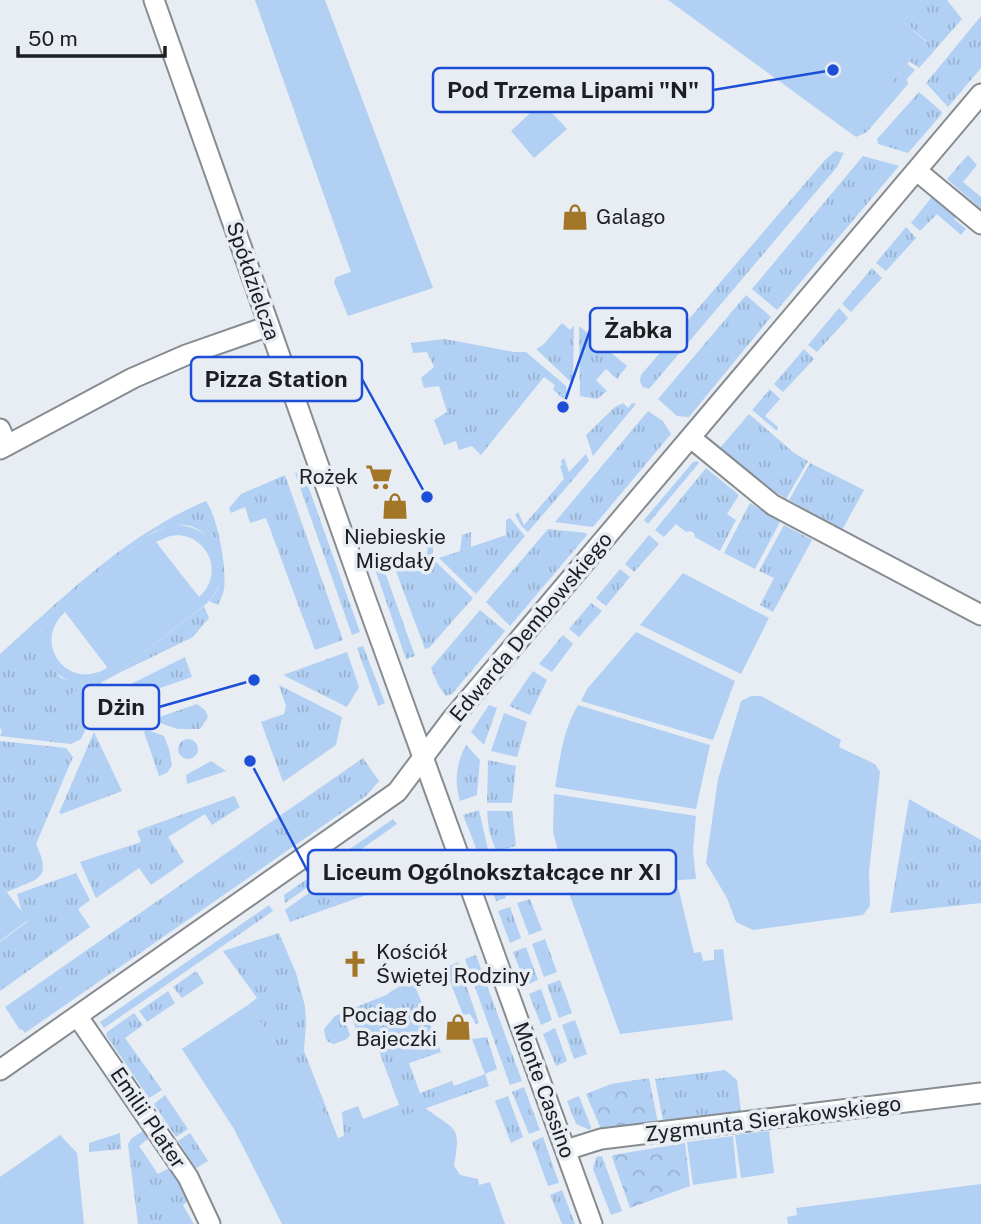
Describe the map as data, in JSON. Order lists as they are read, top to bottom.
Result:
{
  "streets": {
    "street": [
      "Spółdzielcza",
      "Edwarda Dembowskiego",
      "Monte Cassino",
      "Emilii Plater",
      "Zygmunta Sierakowskiego"
    ]
  },
  "crossings": [
    ["Spółdzielcza", "Edwarda Dembowskiego"],
    ["Spółdzielcza", "Monte Cassino"],
    ["Edwarda Dembowskiego", "Monte Cassino"],
    ["Edwarda Dembowskiego", "Emilii Plater"],
    ["Monte Cassino", "Zygmunta Sierakowskiego"]
  ],
  "places": {
    "other": [
      "Pod Trzema Lipami \"N\"",
      "Żabka",
      "Pizza Station",
      "Dżin",
      "Liceum Ogólnokształcące nr XI"
    ],
    "shop": ["Galago", "Niebieskie Migdały", "Pociąg do Bajeczki"],
    "supermarket": ["Rożek"],
    "church": ["Kościół Świętej Rodziny"]
  },
  "scale_bar": "50 m"
}
